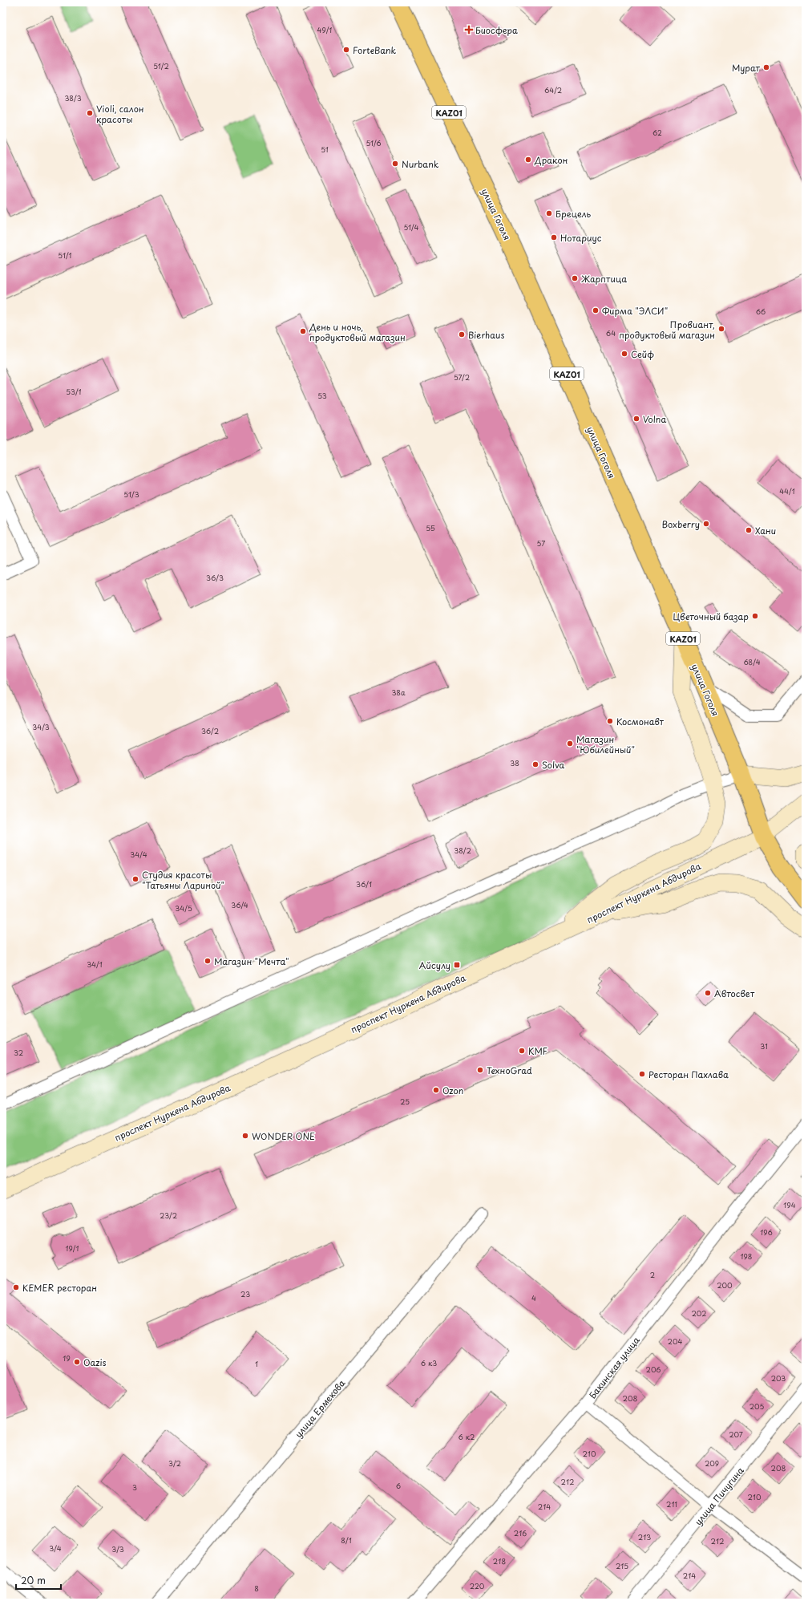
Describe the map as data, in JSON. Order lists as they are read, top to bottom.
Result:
{
  "streets": {
    "highway": ["KАZ01", "улица Гоголя"],
    "main road": ["проспект Нуркена Абдирова"],
    "street": ["Бакинская улица", "улица Ермекова", "улица Пичугина"]
  },
  "crossings": [
    ["улица Гоголя", "проспект Нуркена Абдирова"]
  ],
  "places": {
    "health": ["Биосфера"],
    "other": [
      "ForteBank",
      "Мурат",
      "Violi, салон красоты",
      "Дракон",
      "Nurbank",
      "Брецель",
      "Нотариус",
      "Жарптица",
      "Фирма \"ЭЛСИ\"",
      "Провиант, продуктовый магазин",
      "День и ночь, продуктовый магазин",
      "Bierhaus",
      "Сейф",
      "Volna",
      "Boxberry",
      "Хани",
      "Цветочный базар",
      "Космонавт",
      "Магазин \"Юбилейный\"",
      "Solva",
      "Студия красоты \"Татьяны Лариной\"",
      "Магазин \"Мечта\"",
      "Автосвет",
      "KMF",
      "ТехноGrad",
      "Ресторан Пахлава",
      "Ozon",
      "WONDER ONE",
      "KEMER ресторан",
      "Oazis"
    ],
    "transit": ["Айсулу"]
  },
  "house_numbers": [
    "49/1",
    "51/2",
    "64/2",
    "38/3",
    "62",
    "51/6",
    "51",
    "51/4",
    "51/1",
    "66",
    "64",
    "57/2",
    "53/1",
    "53",
    "44/1",
    "51/3",
    "55",
    "57",
    "36/3",
    "68/4",
    "38а",
    "34/3",
    "36/2",
    "38",
    "38/2",
    "34/4",
    "36/1",
    "36/4",
    "34/5",
    "34/1",
    "31",
    "32",
    "25",
    "194",
    "23/2",
    "196",
    "19/1",
    "198",
    "2",
    "200",
    "23",
    "4",
    "202",
    "204",
    "19",
    "6 к3",
    "1",
    "206",
    "203",
    "208",
    "205",
    "207",
    "6 к2",
    "210",
    "3/2",
    "209",
    "208",
    "212",
    "6",
    "3",
    "210",
    "211",
    "214",
    "216",
    "213",
    "8/1",
    "212",
    "3/4",
    "3/3",
    "218",
    "215",
    "214",
    "220",
    "8"
  ],
  "scale_bar": "20 m"
}
